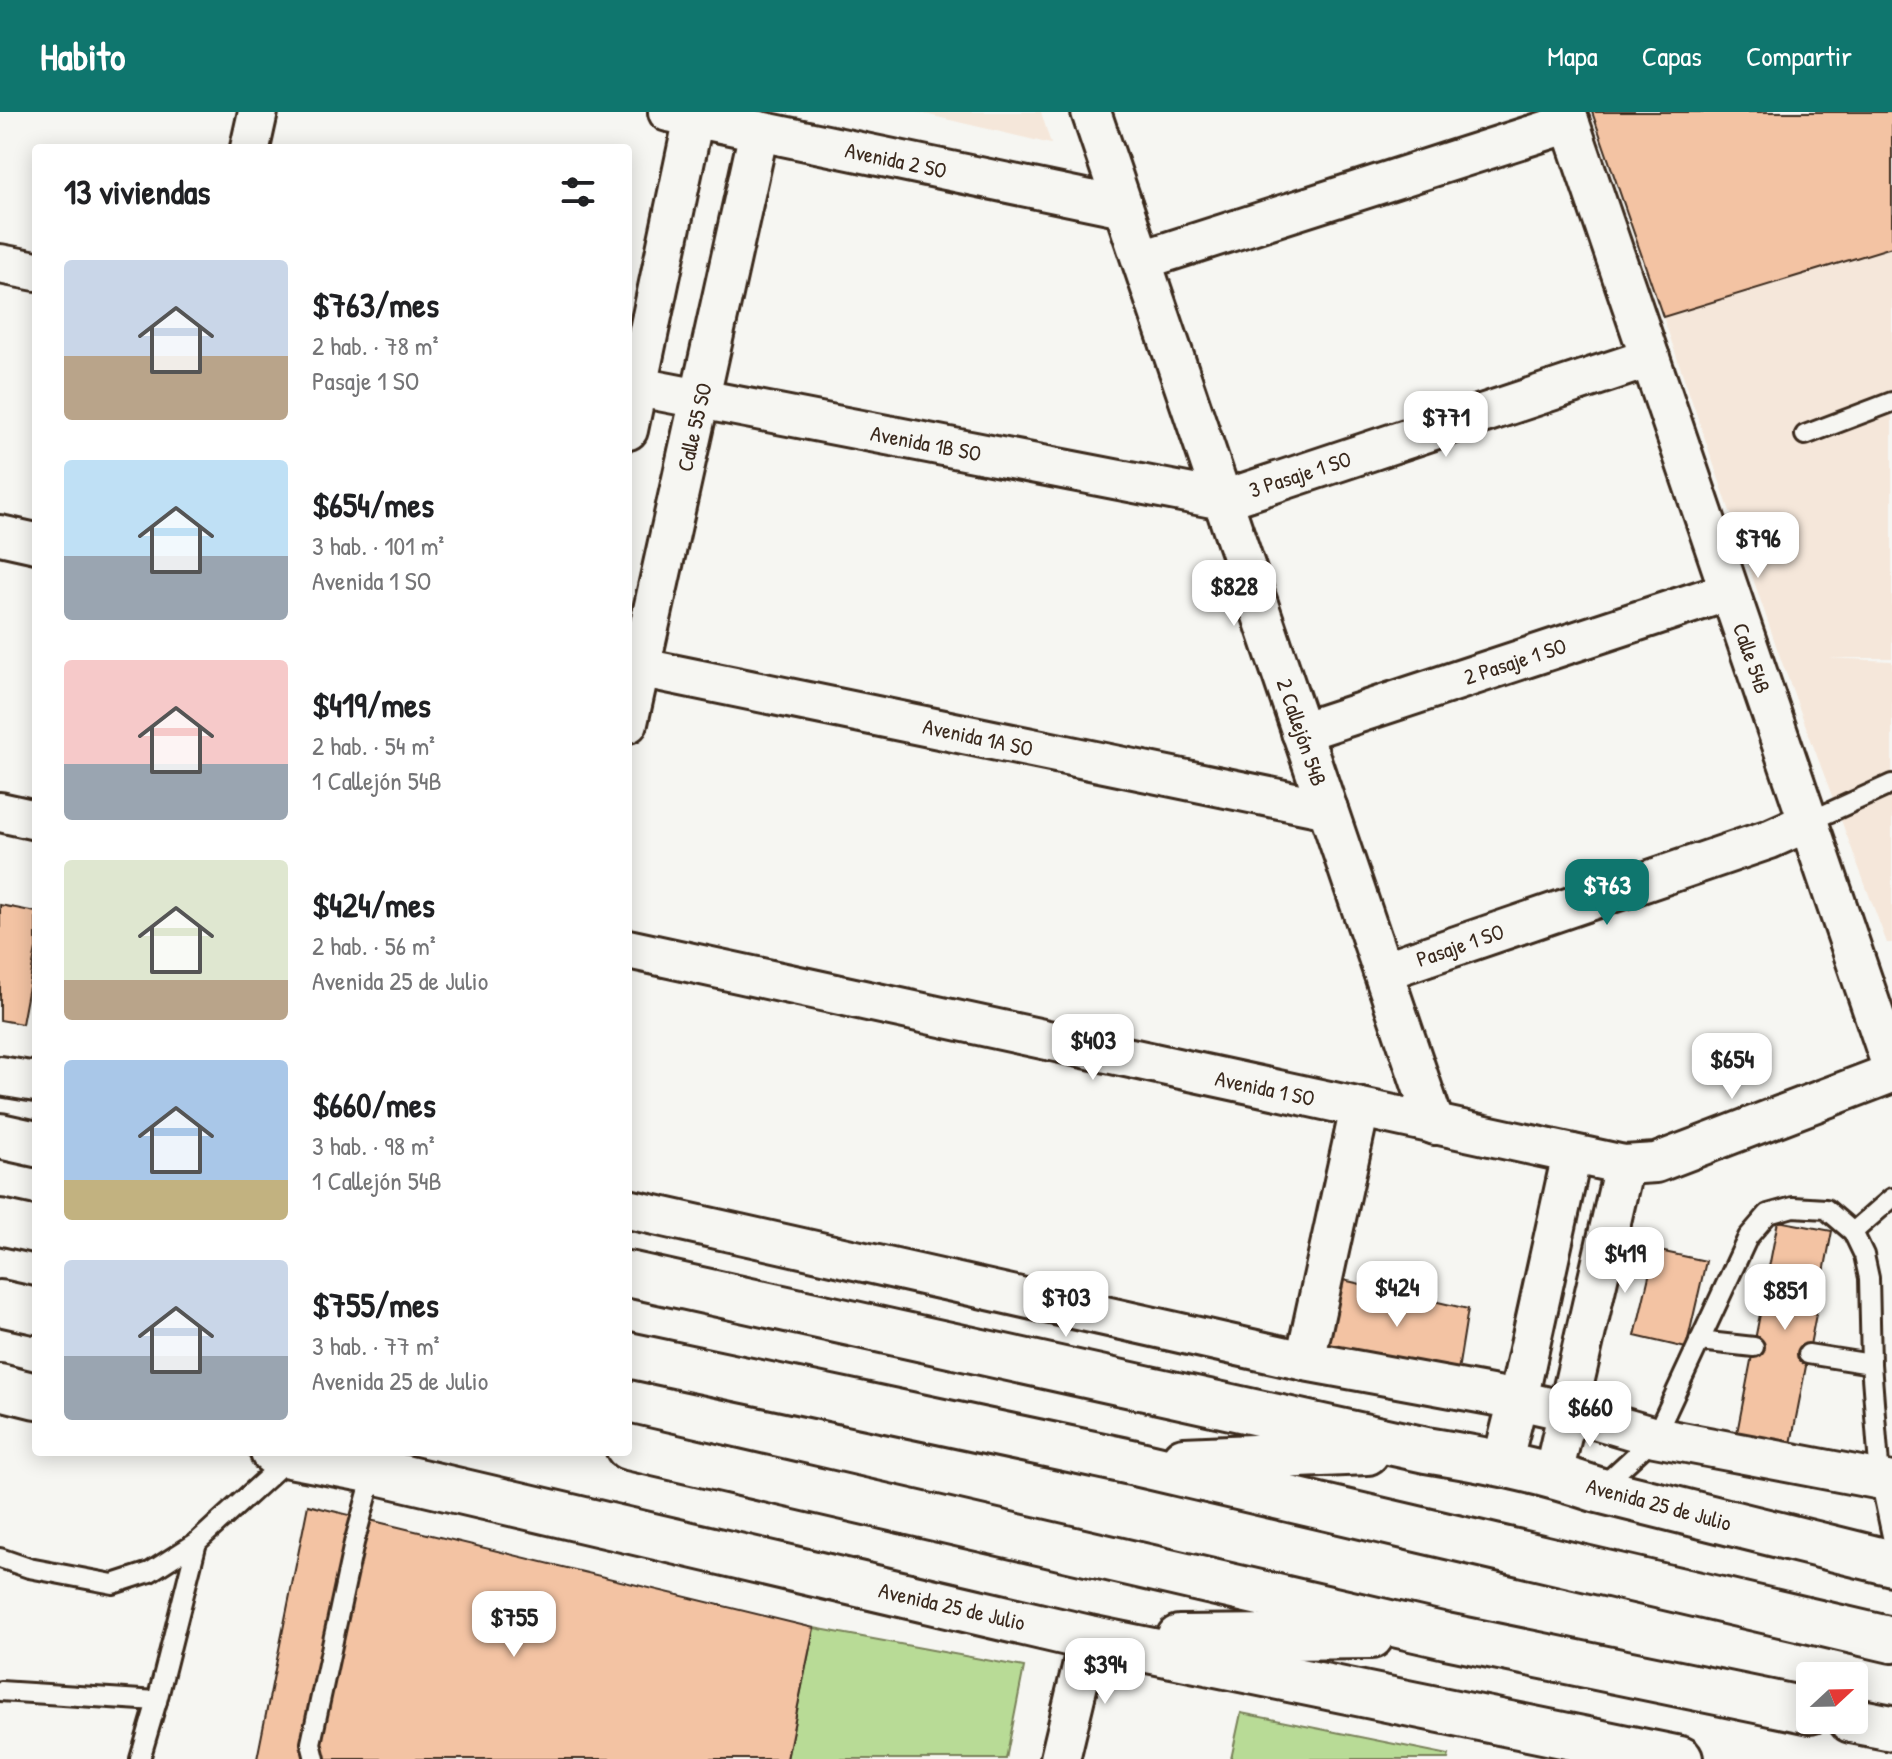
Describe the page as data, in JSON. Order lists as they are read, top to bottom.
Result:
{
  "streets": {
    "main road": ["Avenida 25 de Julio"],
    "street": [
      "Avenida 2 SO",
      "Calle 55 SO",
      "Avenida 1B SO",
      "3 Pasaje 1 SO",
      "Calle 54B",
      "2 Pasaje 1 SO",
      "2 Callejón 54B",
      "Avenida 1A SO",
      "Pasaje 1 SO",
      "Avenida 1 SO"
    ]
  },
  "crossings": [
    ["Avenida 2 SO", "Calle 55 SO"],
    ["Avenida 2 SO", "2 Callejón 54B"],
    ["Calle 55 SO", "Avenida 1B SO"],
    ["Calle 55 SO", "Avenida 1A SO"],
    ["Avenida 1B SO", "3 Pasaje 1 SO"],
    ["Avenida 1B SO", "2 Callejón 54B"],
    ["3 Pasaje 1 SO", "Calle 54B"],
    ["3 Pasaje 1 SO", "2 Callejón 54B"],
    ["Calle 54B", "2 Pasaje 1 SO"],
    ["Calle 54B", "Pasaje 1 SO"],
    ["Calle 54B", "Avenida 1 SO"],
    ["2 Pasaje 1 SO", "2 Callejón 54B"],
    ["2 Callejón 54B", "Avenida 1A SO"],
    ["2 Callejón 54B", "Pasaje 1 SO"],
    ["2 Callejón 54B", "Avenida 1 SO"]
  ],
  "north": "right",
  "page": {
    "header": "Habito",
    "nav": ["Mapa", "Capas", "Compartir"],
    "heading": "13 viviendas",
    "list": [
      {
        "name": "$763/mes",
        "note": "2 hab. · 78 m² · Pasaje 1 SO"
      },
      {
        "name": "$654/mes",
        "note": "3 hab. · 101 m² · Avenida 1 SO"
      },
      {
        "name": "$419/mes",
        "note": "2 hab. · 54 m² · 1 Callejón 54B"
      },
      {
        "name": "$424/mes",
        "note": "2 hab. · 56 m² · Avenida 25 de Julio"
      },
      {
        "name": "$660/mes",
        "note": "3 hab. · 98 m² · 1 Callejón 54B"
      },
      {
        "name": "$755/mes",
        "note": "3 hab. · 77 m² · Avenida 25 de Julio"
      }
    ],
    "price": [
      "$771",
      "$796",
      "$828",
      "$763",
      "$403",
      "$654",
      "$419",
      "$424",
      "$851",
      "$703",
      "$660",
      "$755",
      "$394"
    ]
  }
}
